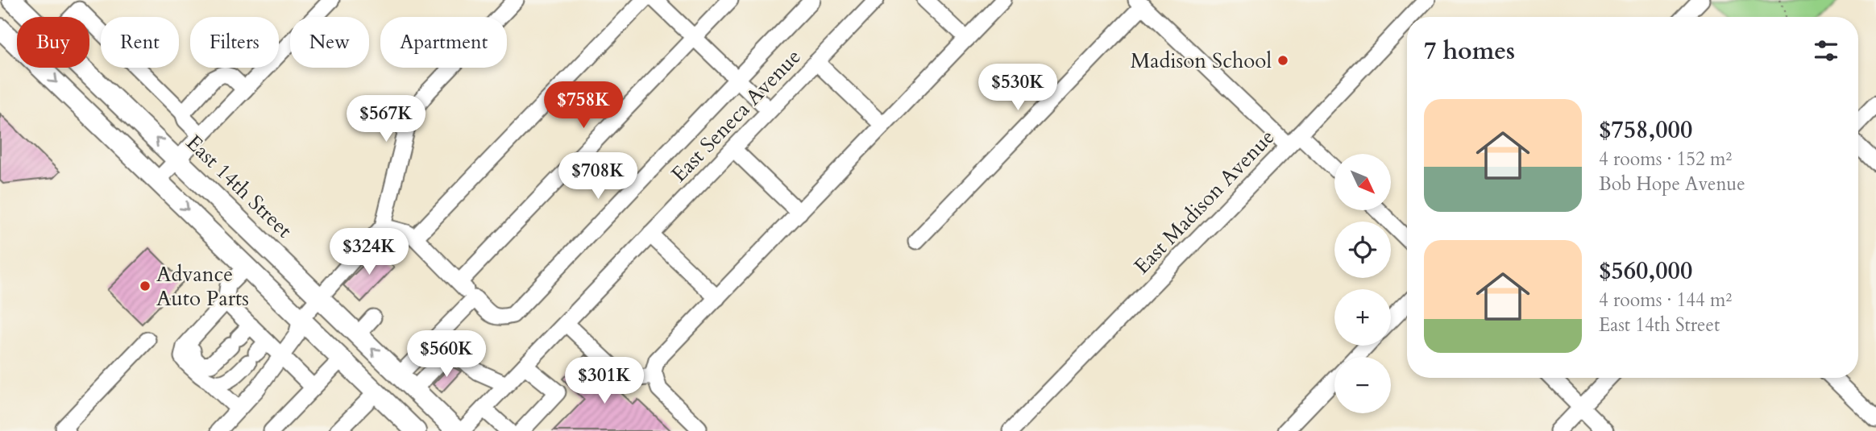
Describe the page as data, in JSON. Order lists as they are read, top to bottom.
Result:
{
  "streets": {
    "main road": ["East 14th Street"],
    "street": ["East Seneca Avenue", "East Madison Avenue"]
  },
  "places": ["Madison School", "Advance Auto Parts"],
  "north": "bottom right",
  "page": {
    "chip": [
      "Buy",
      "Rent",
      "Filters",
      "New",
      "Apartment"
    ],
    "heading": "7 homes",
    "price": [
      "$530K",
      "$758K",
      "$567K",
      "$708K",
      "$324K",
      "$560K",
      "$301K"
    ],
    "list": [
      {
        "name": "$758,000",
        "note": "4 rooms · 152 m² · Bob Hope Avenue"
      },
      {
        "name": "$560,000",
        "note": "4 rooms · 144 m² · East 14th Street"
      }
    ],
    "map_buttons": ["+", "−"]
  }
}
